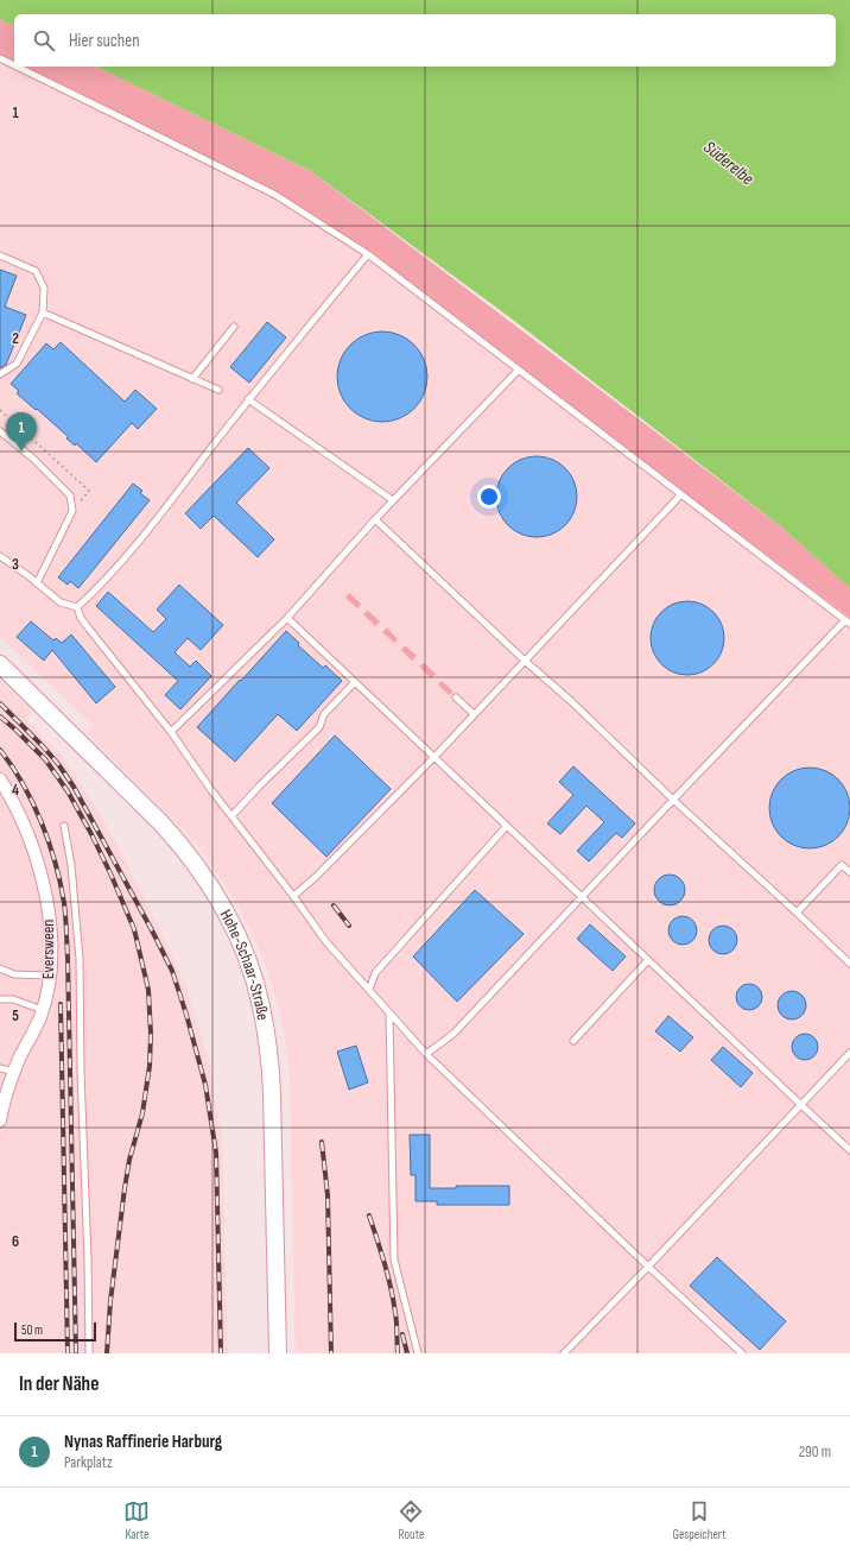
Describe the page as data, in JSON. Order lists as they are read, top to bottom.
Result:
{
  "streets": {
    "main road": ["Hohe-Schaar-Straße"],
    "street": ["Eversween"]
  },
  "water": ["Süderelbe"],
  "scale_bar": "50 m",
  "page": {
    "search": "Hier suchen",
    "pins": "1",
    "scale": "50 m",
    "heading": "In der Nähe",
    "list": [
      {
        "mark": "1",
        "name": "Nynas Raffinerie Harburg",
        "note": "Parkplatz",
        "value": "290 m"
      }
    ],
    "nav": ["Karte", "Route", "Gespeichert"]
  },
  "grid": {
    "rows": [
      "1",
      "2",
      "3",
      "4",
      "5",
      "6"
    ]
  }
}
